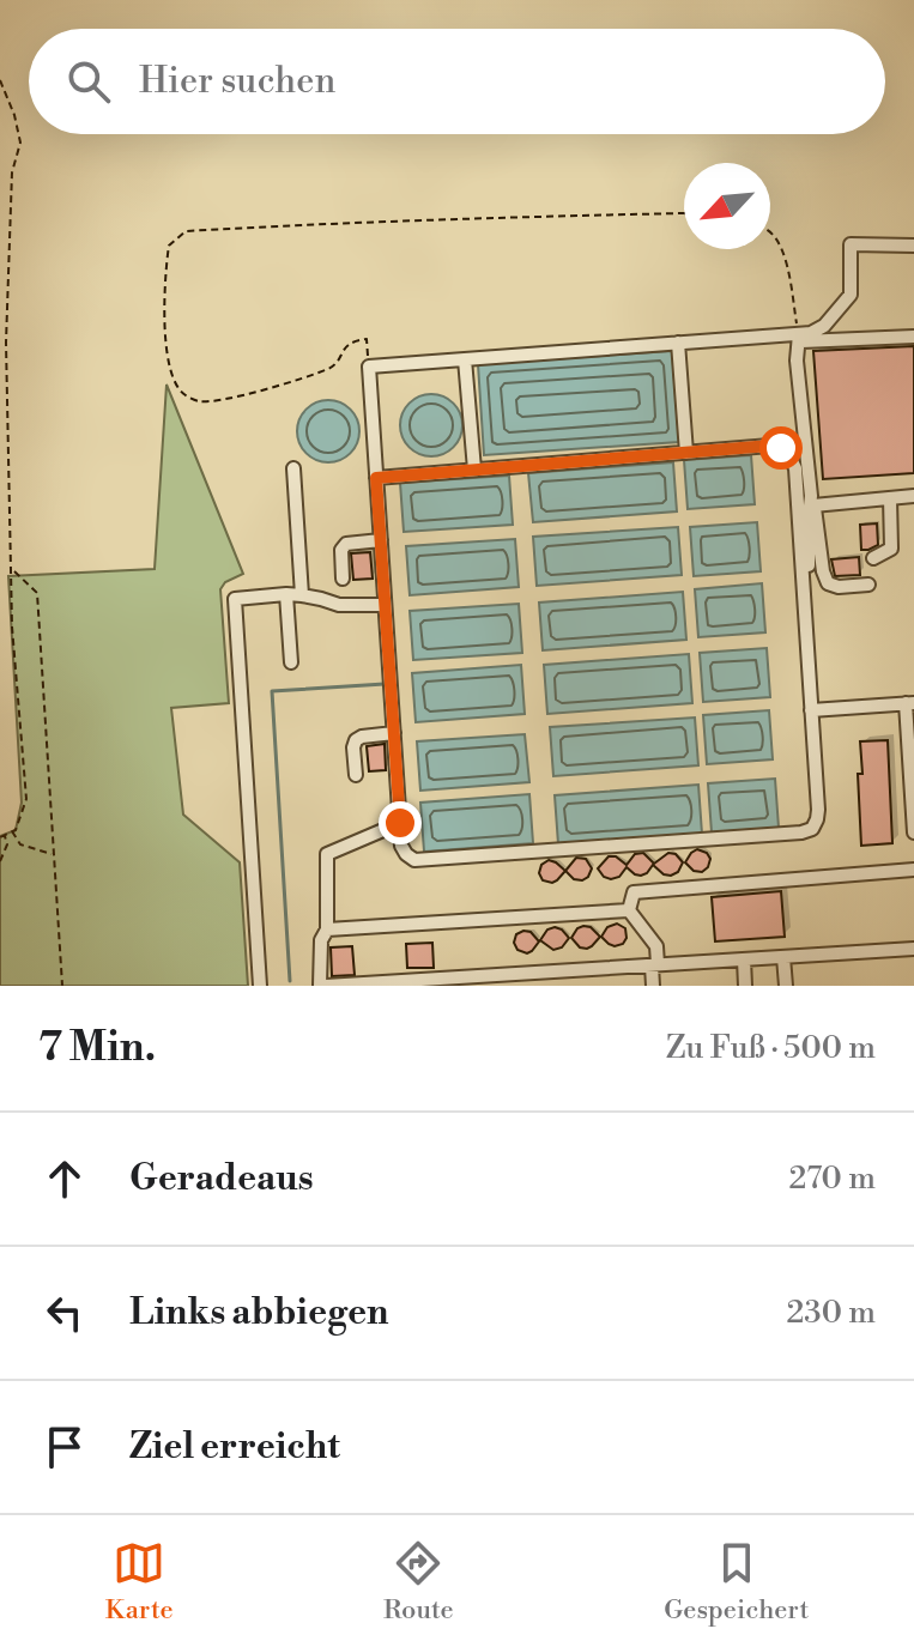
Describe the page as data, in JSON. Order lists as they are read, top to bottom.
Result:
{
  "north": "bottom left",
  "page": {
    "search": "Hier suchen",
    "heading": ["7 Min.", "Zu Fuß · 500 m"],
    "list": [
      ["Geradeaus", "270 m"],
      ["Links abbiegen", "230 m"],
      "Ziel erreicht"
    ],
    "nav": ["Karte", "Route", "Gespeichert"]
  }
}
